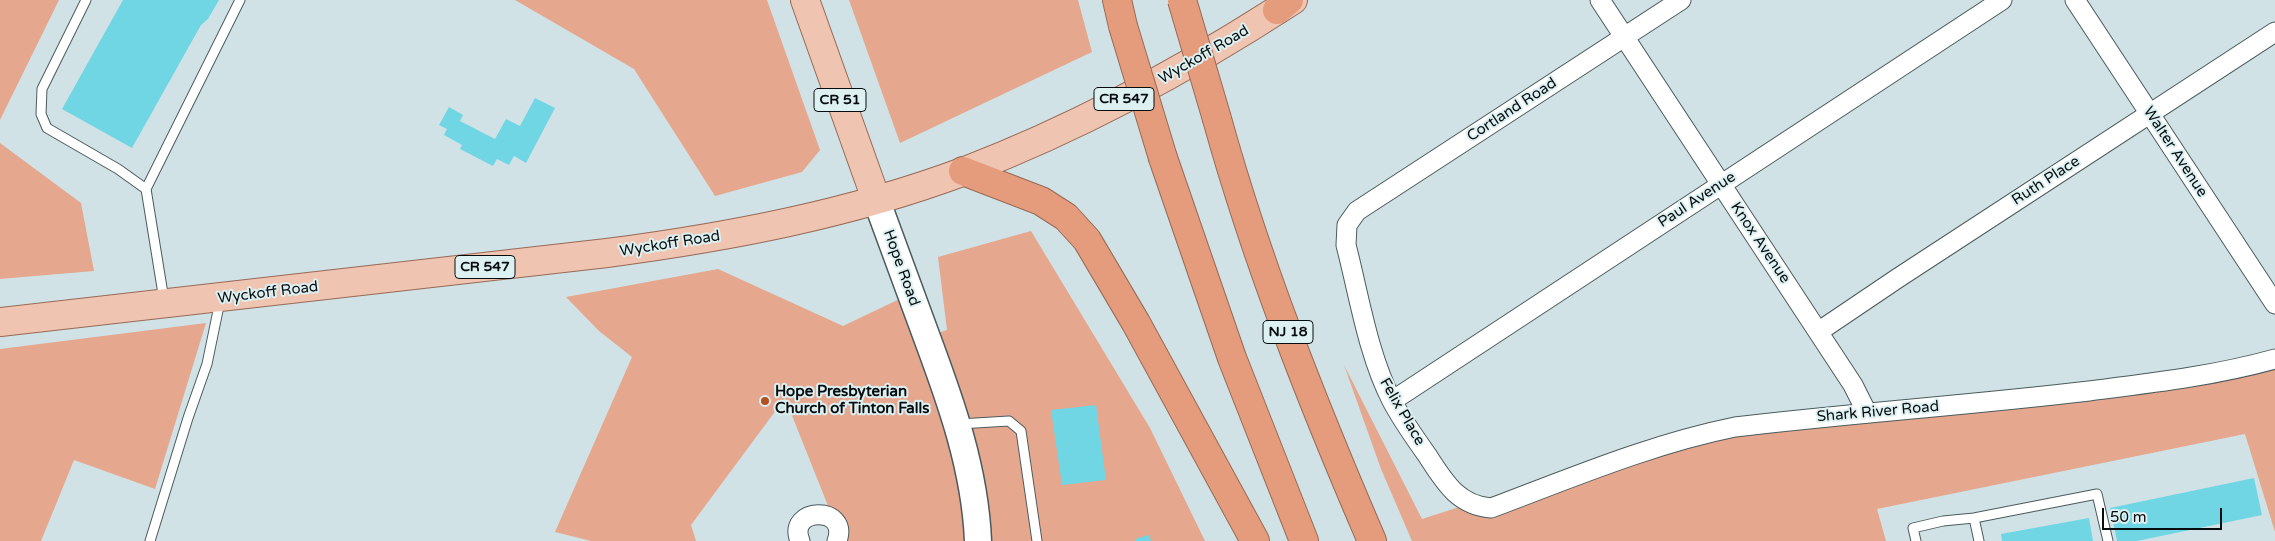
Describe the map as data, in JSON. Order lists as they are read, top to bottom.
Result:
{
  "streets": {
    "highway": ["NJ 18"],
    "main road": [
      "Wyckoff Road",
      "CR 547",
      "CR 51",
      "Hope Road"
    ],
    "street": [
      "Cortland Road",
      "Walter Avenue",
      "Ruth Place",
      "Paul Avenue",
      "Knox Avenue",
      "Felix Place",
      "Shark River Road"
    ]
  },
  "crossings": [
    ["Wyckoff Road", "Hope Road"],
    ["Cortland Road", "Knox Avenue"],
    ["Cortland Road", "Felix Place"],
    ["Walter Avenue", "Ruth Place"],
    ["Ruth Place", "Knox Avenue"],
    ["Paul Avenue", "Knox Avenue"],
    ["Paul Avenue", "Felix Place"],
    ["Knox Avenue", "Shark River Road"],
    ["Felix Place", "Shark River Road"]
  ],
  "places": ["Hope Presbyterian Church of Tinton Falls"],
  "scale_bar": "50 m"
}
